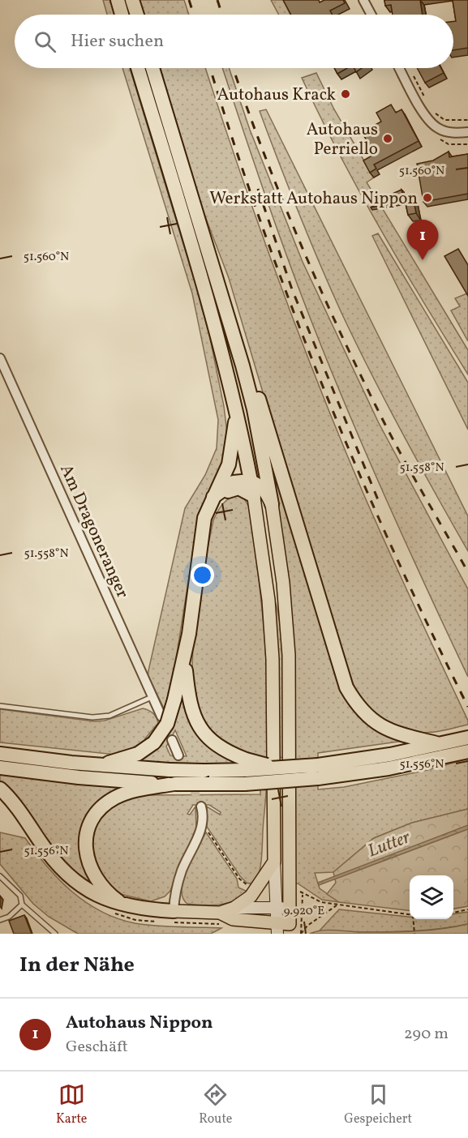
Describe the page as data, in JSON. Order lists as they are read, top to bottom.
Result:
{
  "streets": {
    "street": ["Am Dragoneranger"]
  },
  "water": ["Lutter"],
  "places": ["Autohaus Krack", "Autohaus Perriello", "Werkstatt Autohaus Nippon"],
  "page": {
    "search": "Hier suchen",
    "pins": "1",
    "heading": "In der Nähe",
    "list": [
      {
        "mark": "1",
        "name": "Autohaus Nippon",
        "note": "Geschäft",
        "value": "290 m"
      }
    ],
    "nav": ["Karte", "Route", "Gespeichert"]
  },
  "coordinates": [
    "51.560°N",
    "51.558°N",
    "51.556°N",
    "9.920°E"
  ]
}
